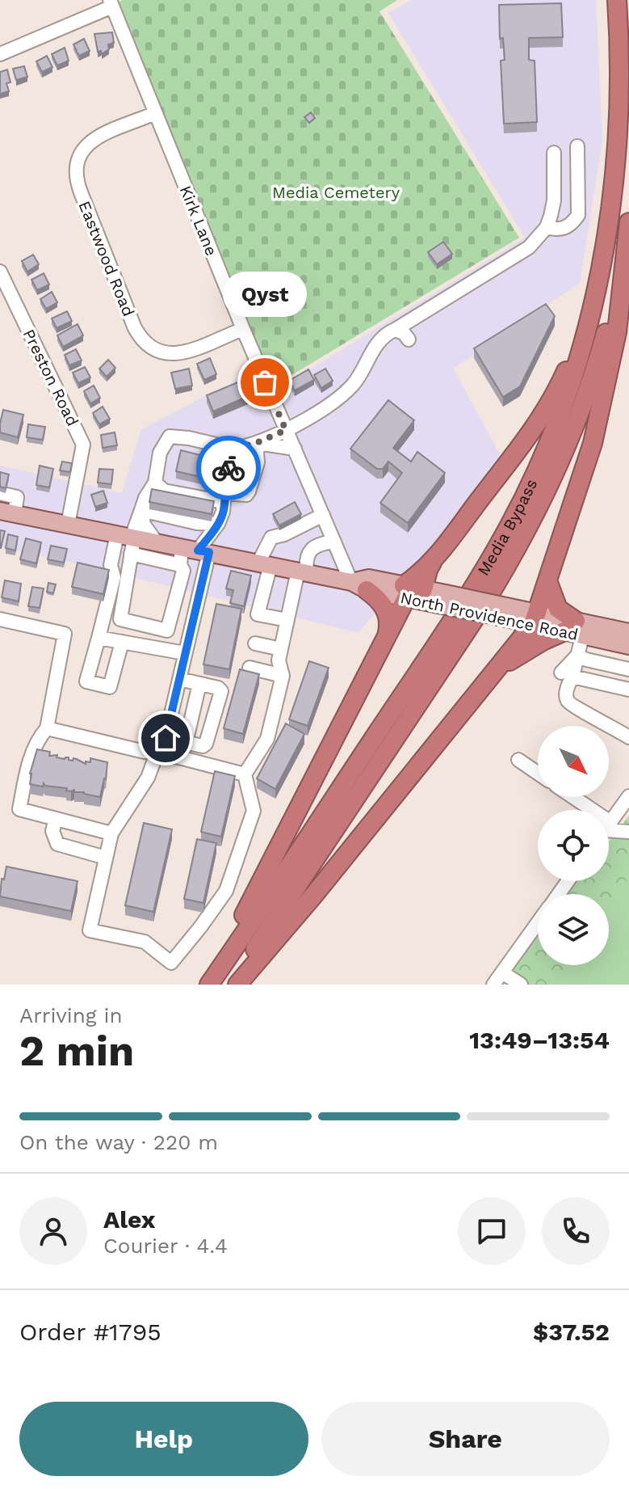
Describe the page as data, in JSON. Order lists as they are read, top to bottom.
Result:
{
  "streets": {
    "highway": ["Media Bypass"],
    "main road": ["North Providence Road"],
    "street": ["Kirk Lane", "Eastwood Road", "Preston Road"]
  },
  "crossings": [
    ["Kirk Lane", "Eastwood Road"],
    ["Kirk Lane", "North Providence Road"],
    ["Preston Road", "North Providence Road"]
  ],
  "parks": ["Media Cemetery"],
  "places": ["Qyst"],
  "north": "bottom right",
  "page": {
    "bubble": "Qyst",
    "heading": ["2 min", "Arriving in", "13:49–13:54"],
    "panel": [
      "Alex",
      "Courier · 4.4",
      "Order #1795",
      "$37.52"
    ],
    "bar": "On the way · 220 m",
    "buttons": ["Help", "Share"]
  }
}
